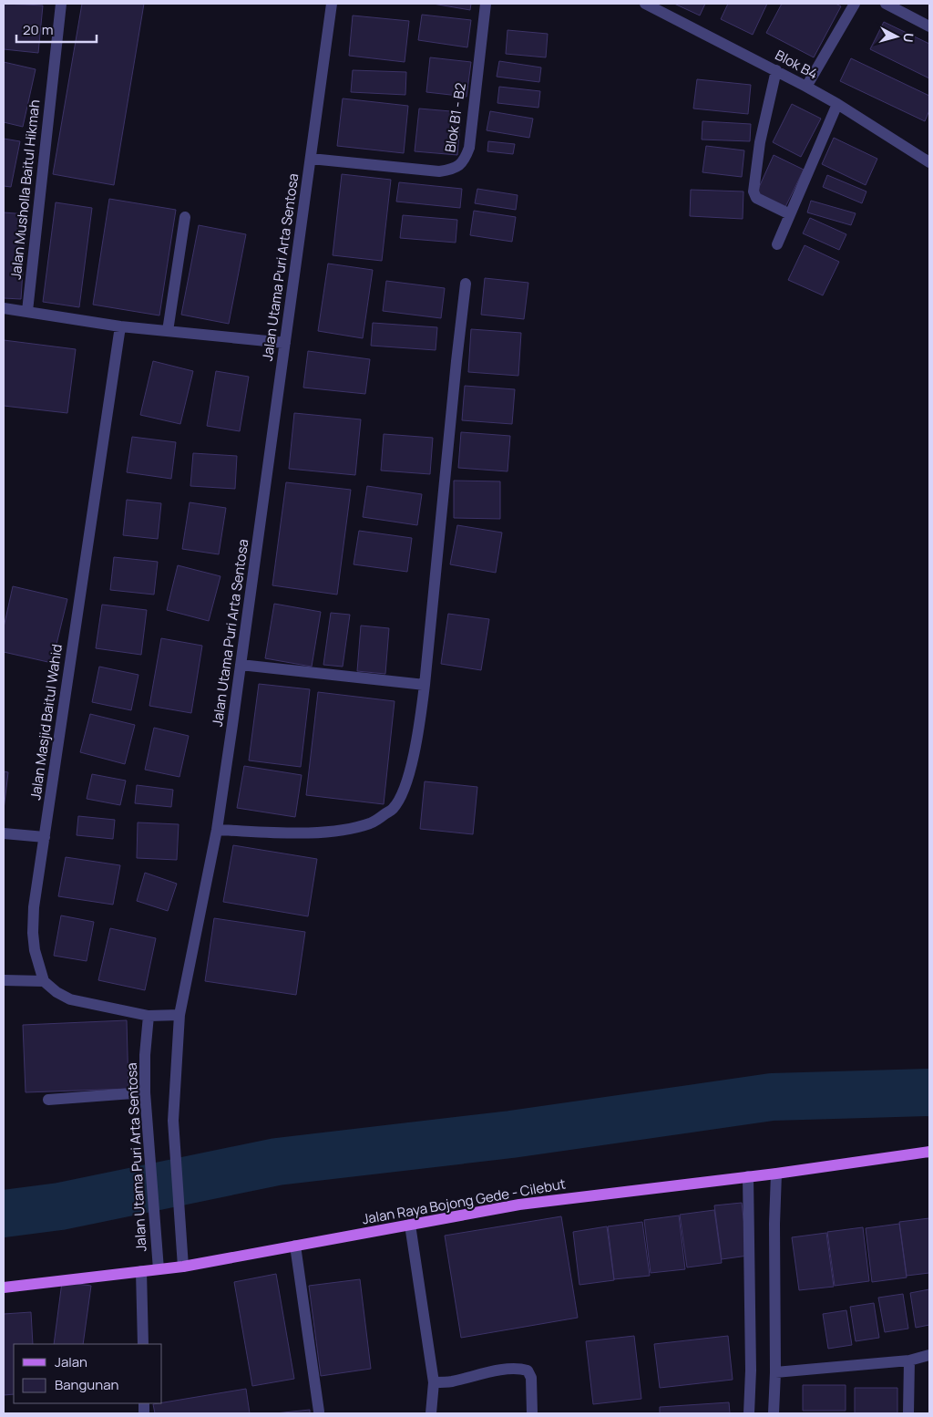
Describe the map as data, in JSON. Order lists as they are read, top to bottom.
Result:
{
  "streets": {
    "main road": ["Jalan Raya Bojong Gede - Cilebut"],
    "street": [
      "Blok B4",
      "Blok B1 - B2",
      "Jalan Musholla Baitul Hikmah",
      "Jalan Utama Puri Arta Sentosa",
      "Jalan Masjid Baitul Wahid"
    ]
  },
  "crossings": [
    ["Blok B1 - B2", "Jalan Utama Puri Arta Sentosa"],
    ["Jalan Utama Puri Arta Sentosa", "Jalan Raya Bojong Gede - Cilebut"]
  ],
  "legend": ["Jalan", "Bangunan"],
  "scale_bar": "20 m",
  "north": "right"
}
